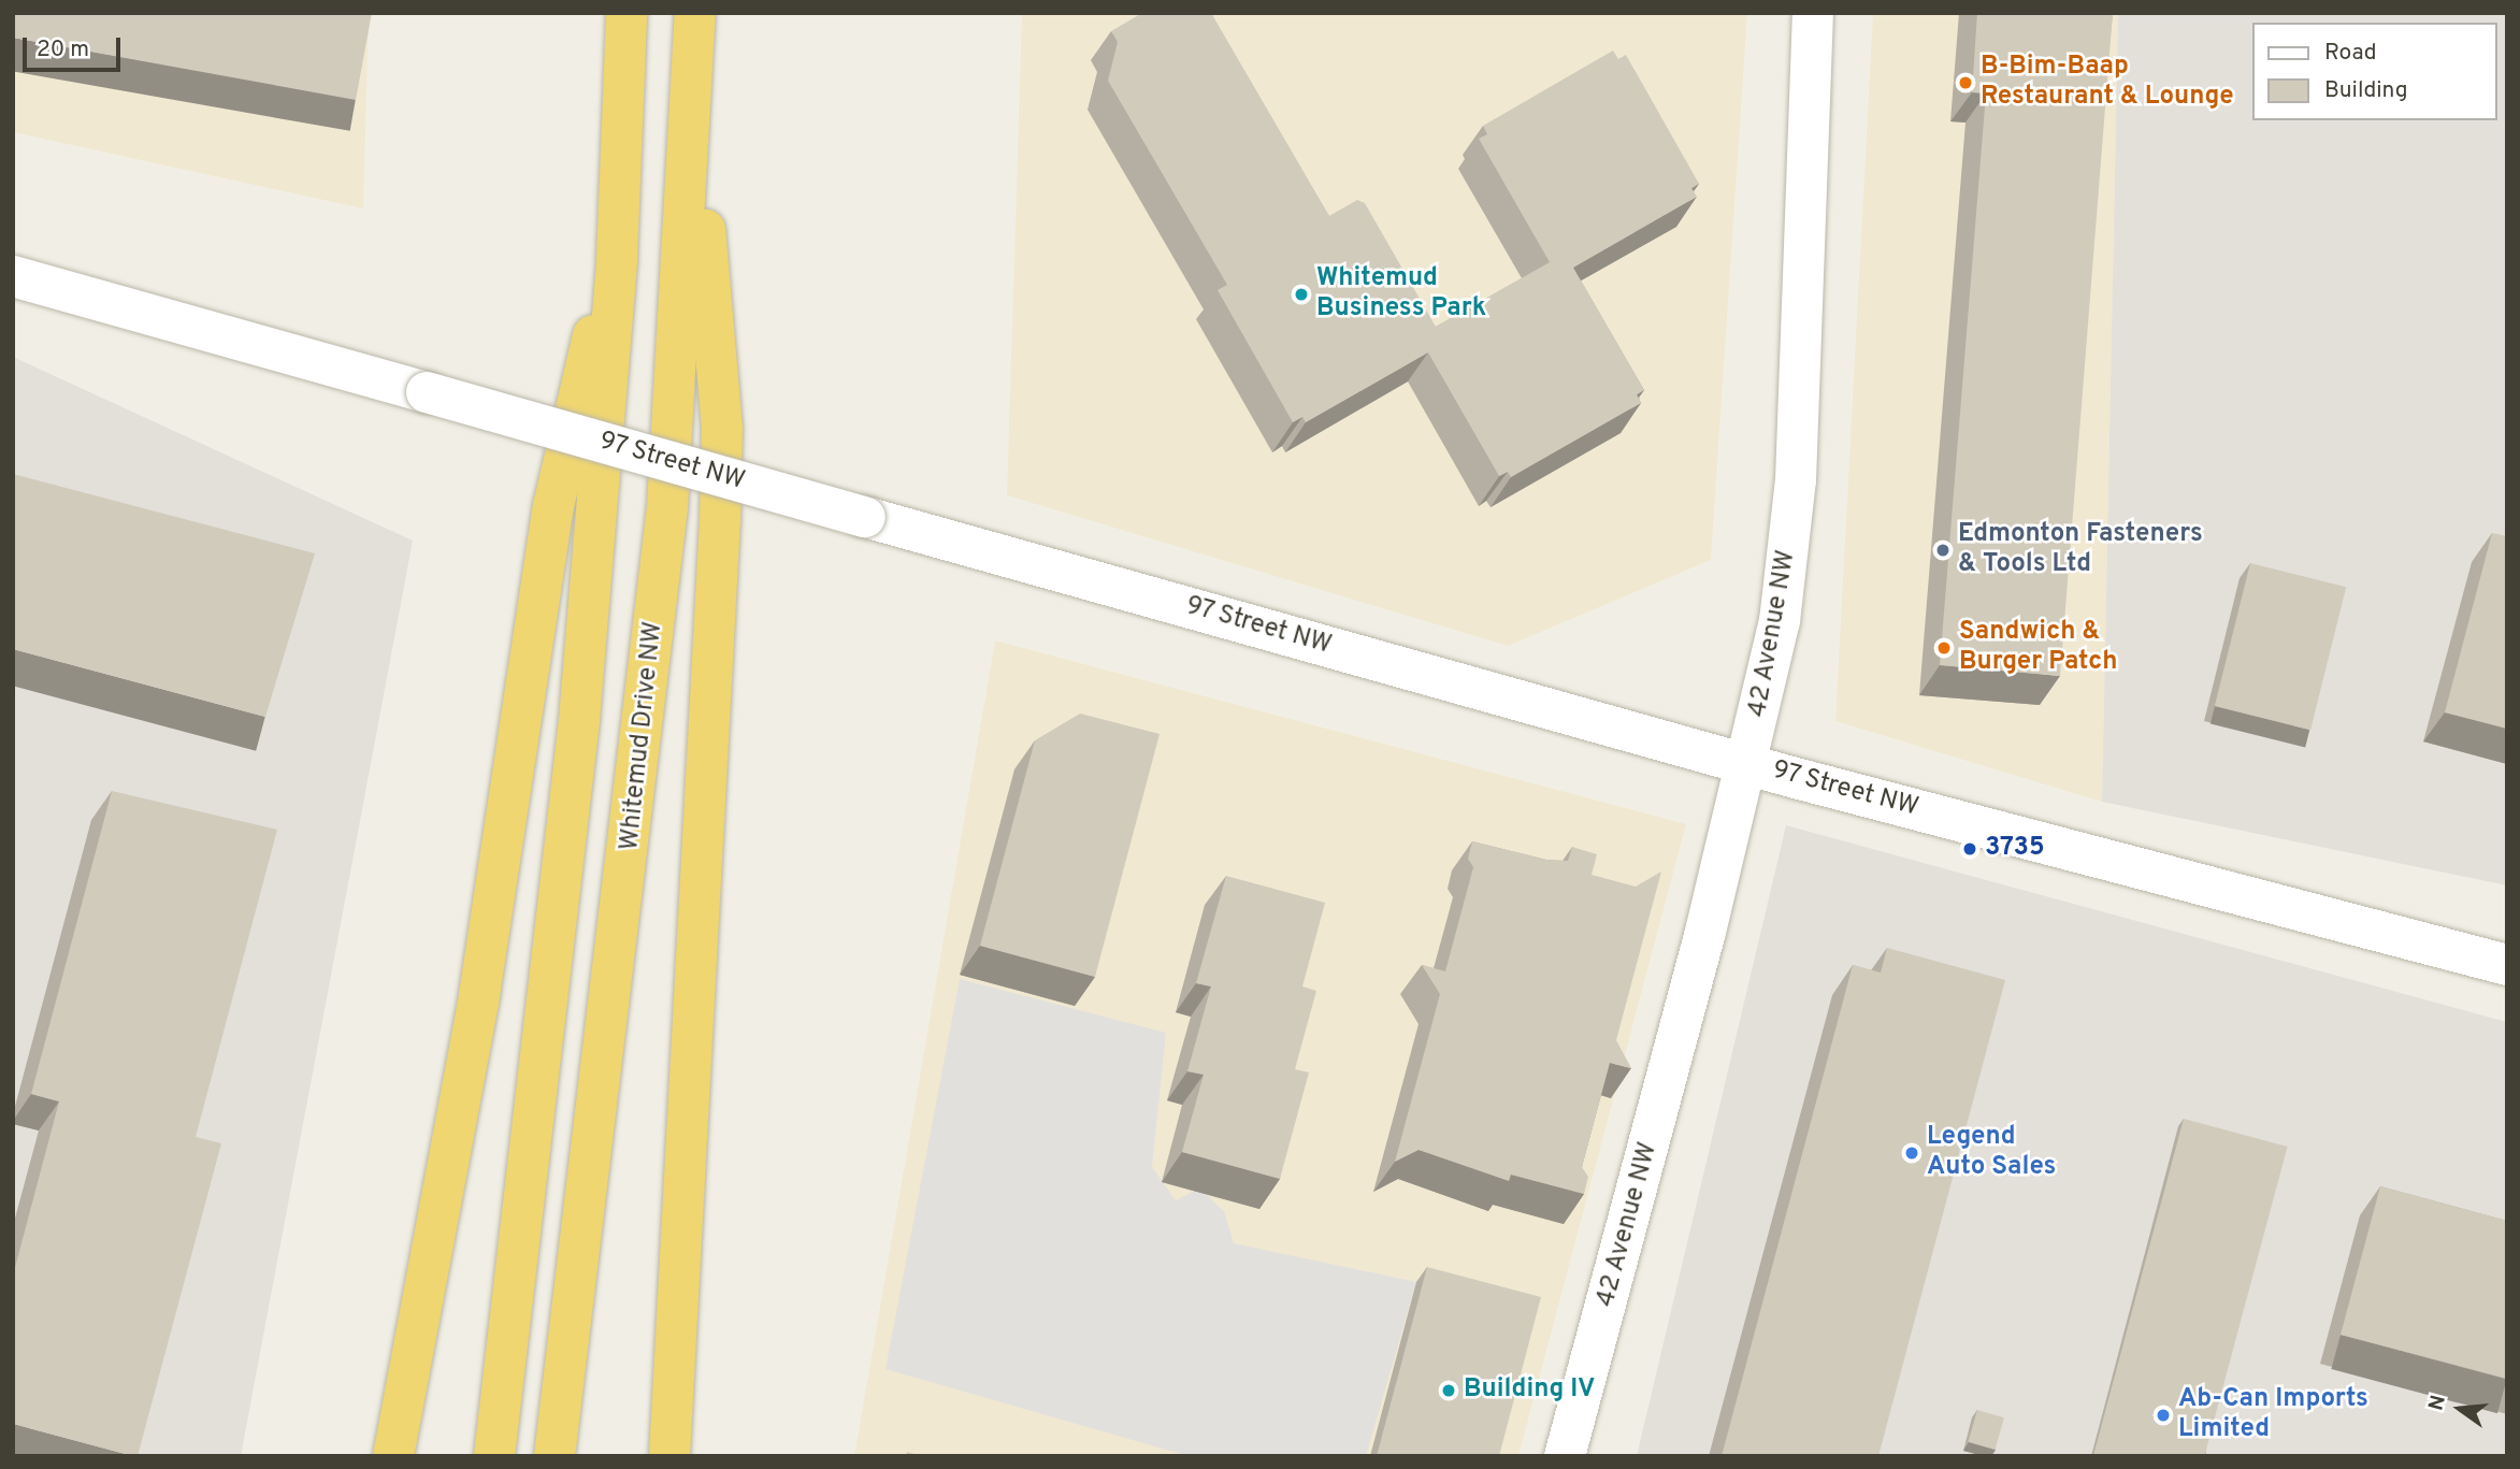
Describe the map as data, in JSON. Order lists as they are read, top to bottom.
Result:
{
  "streets": {
    "highway": ["Whitemud Drive NW"],
    "street": ["97 Street NW", "42 Avenue NW"]
  },
  "crossings": [
    ["97 Street NW", "42 Avenue NW"]
  ],
  "places": [
    "B-Bim-Baap Restaurant & Lounge",
    "Whitemud Business Park",
    "Edmonton Fasteners & Tools Ltd",
    "Sandwich & Burger Patch",
    "3735",
    "Legend Auto Sales",
    "Building IV",
    "Ab-Can Imports Limited"
  ],
  "legend": ["Road", "Building"],
  "scale_bar": "20 m",
  "north": "left"
}
